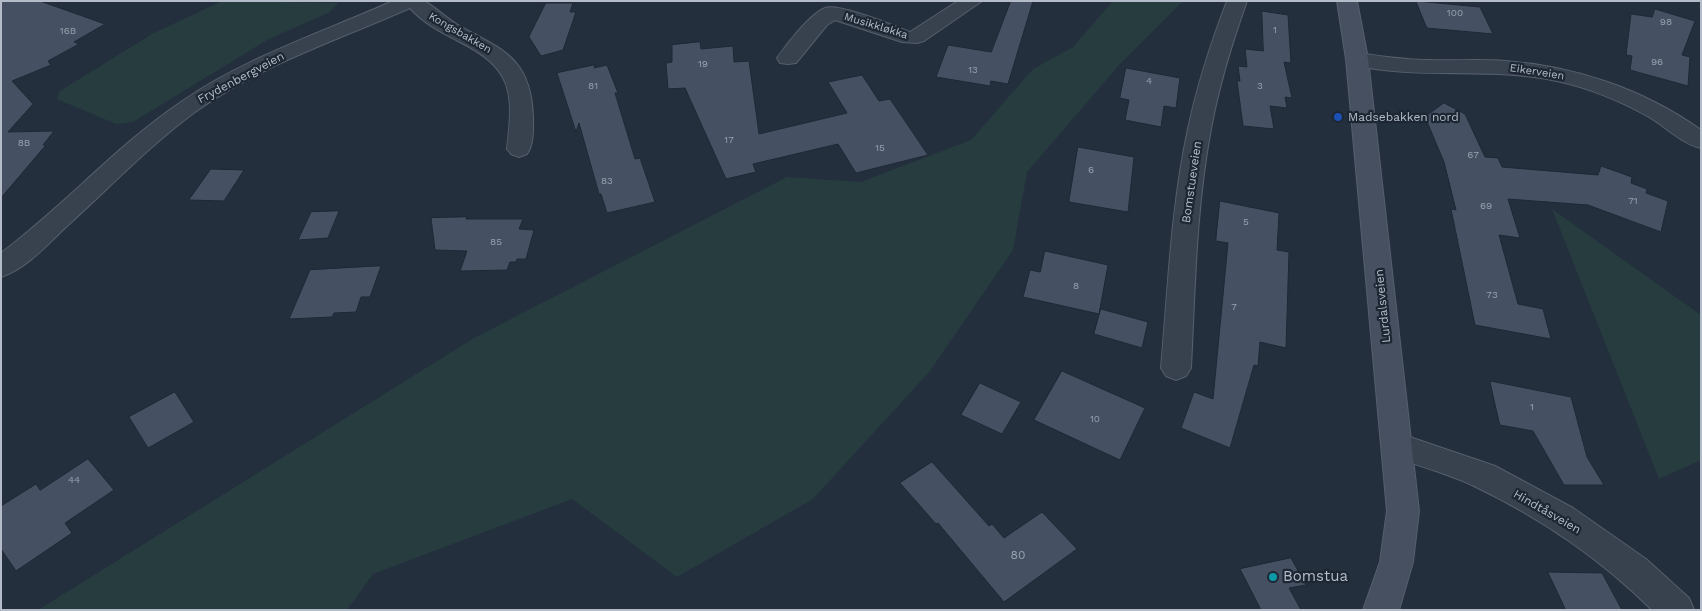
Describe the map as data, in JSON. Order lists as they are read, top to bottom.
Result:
{
  "streets": {
    "main road": ["Lurdalsveien"],
    "street": [
      "Musikkløkka",
      "Kongsbakken",
      "Eikerveien",
      "Frydenbergveien",
      "Bomstueveien",
      "Hindtåsveien"
    ]
  },
  "crossings": [
    ["Eikerveien", "Lurdalsveien"],
    ["Lurdalsveien", "Hindtåsveien"]
  ],
  "places": ["Madsebakken nord", "Bomstua"],
  "house_numbers": [
    "100",
    "98",
    "1",
    "16B",
    "96",
    "19",
    "13",
    "4",
    "81",
    "3",
    "17",
    "8B",
    "15",
    "67",
    "6",
    "83",
    "71",
    "69",
    "5",
    "85",
    "8",
    "73",
    "7",
    "1",
    "10",
    "44",
    "80"
  ]
}
